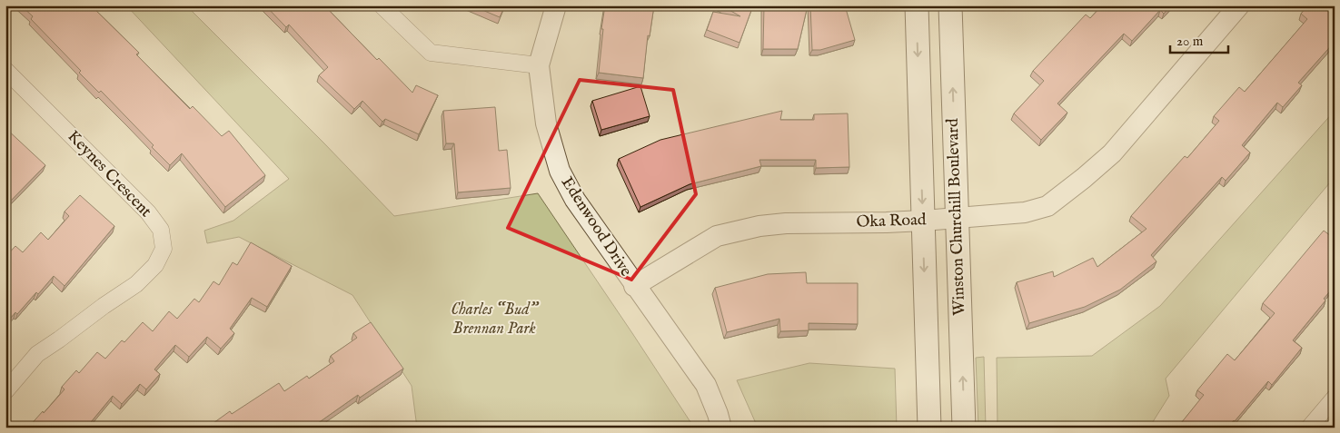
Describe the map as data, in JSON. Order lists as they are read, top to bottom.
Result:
{
  "streets": {
    "main road": ["Winston Churchill Boulevard"],
    "street": ["Keynes Crescent", "Oka Road", "Edenwood Drive"]
  },
  "crossings": [
    ["Winston Churchill Boulevard", "Oka Road"],
    ["Oka Road", "Edenwood Drive"]
  ],
  "parks": ["Charles “Bud” Brennan Park"],
  "scale_bar": "20 m"
}
